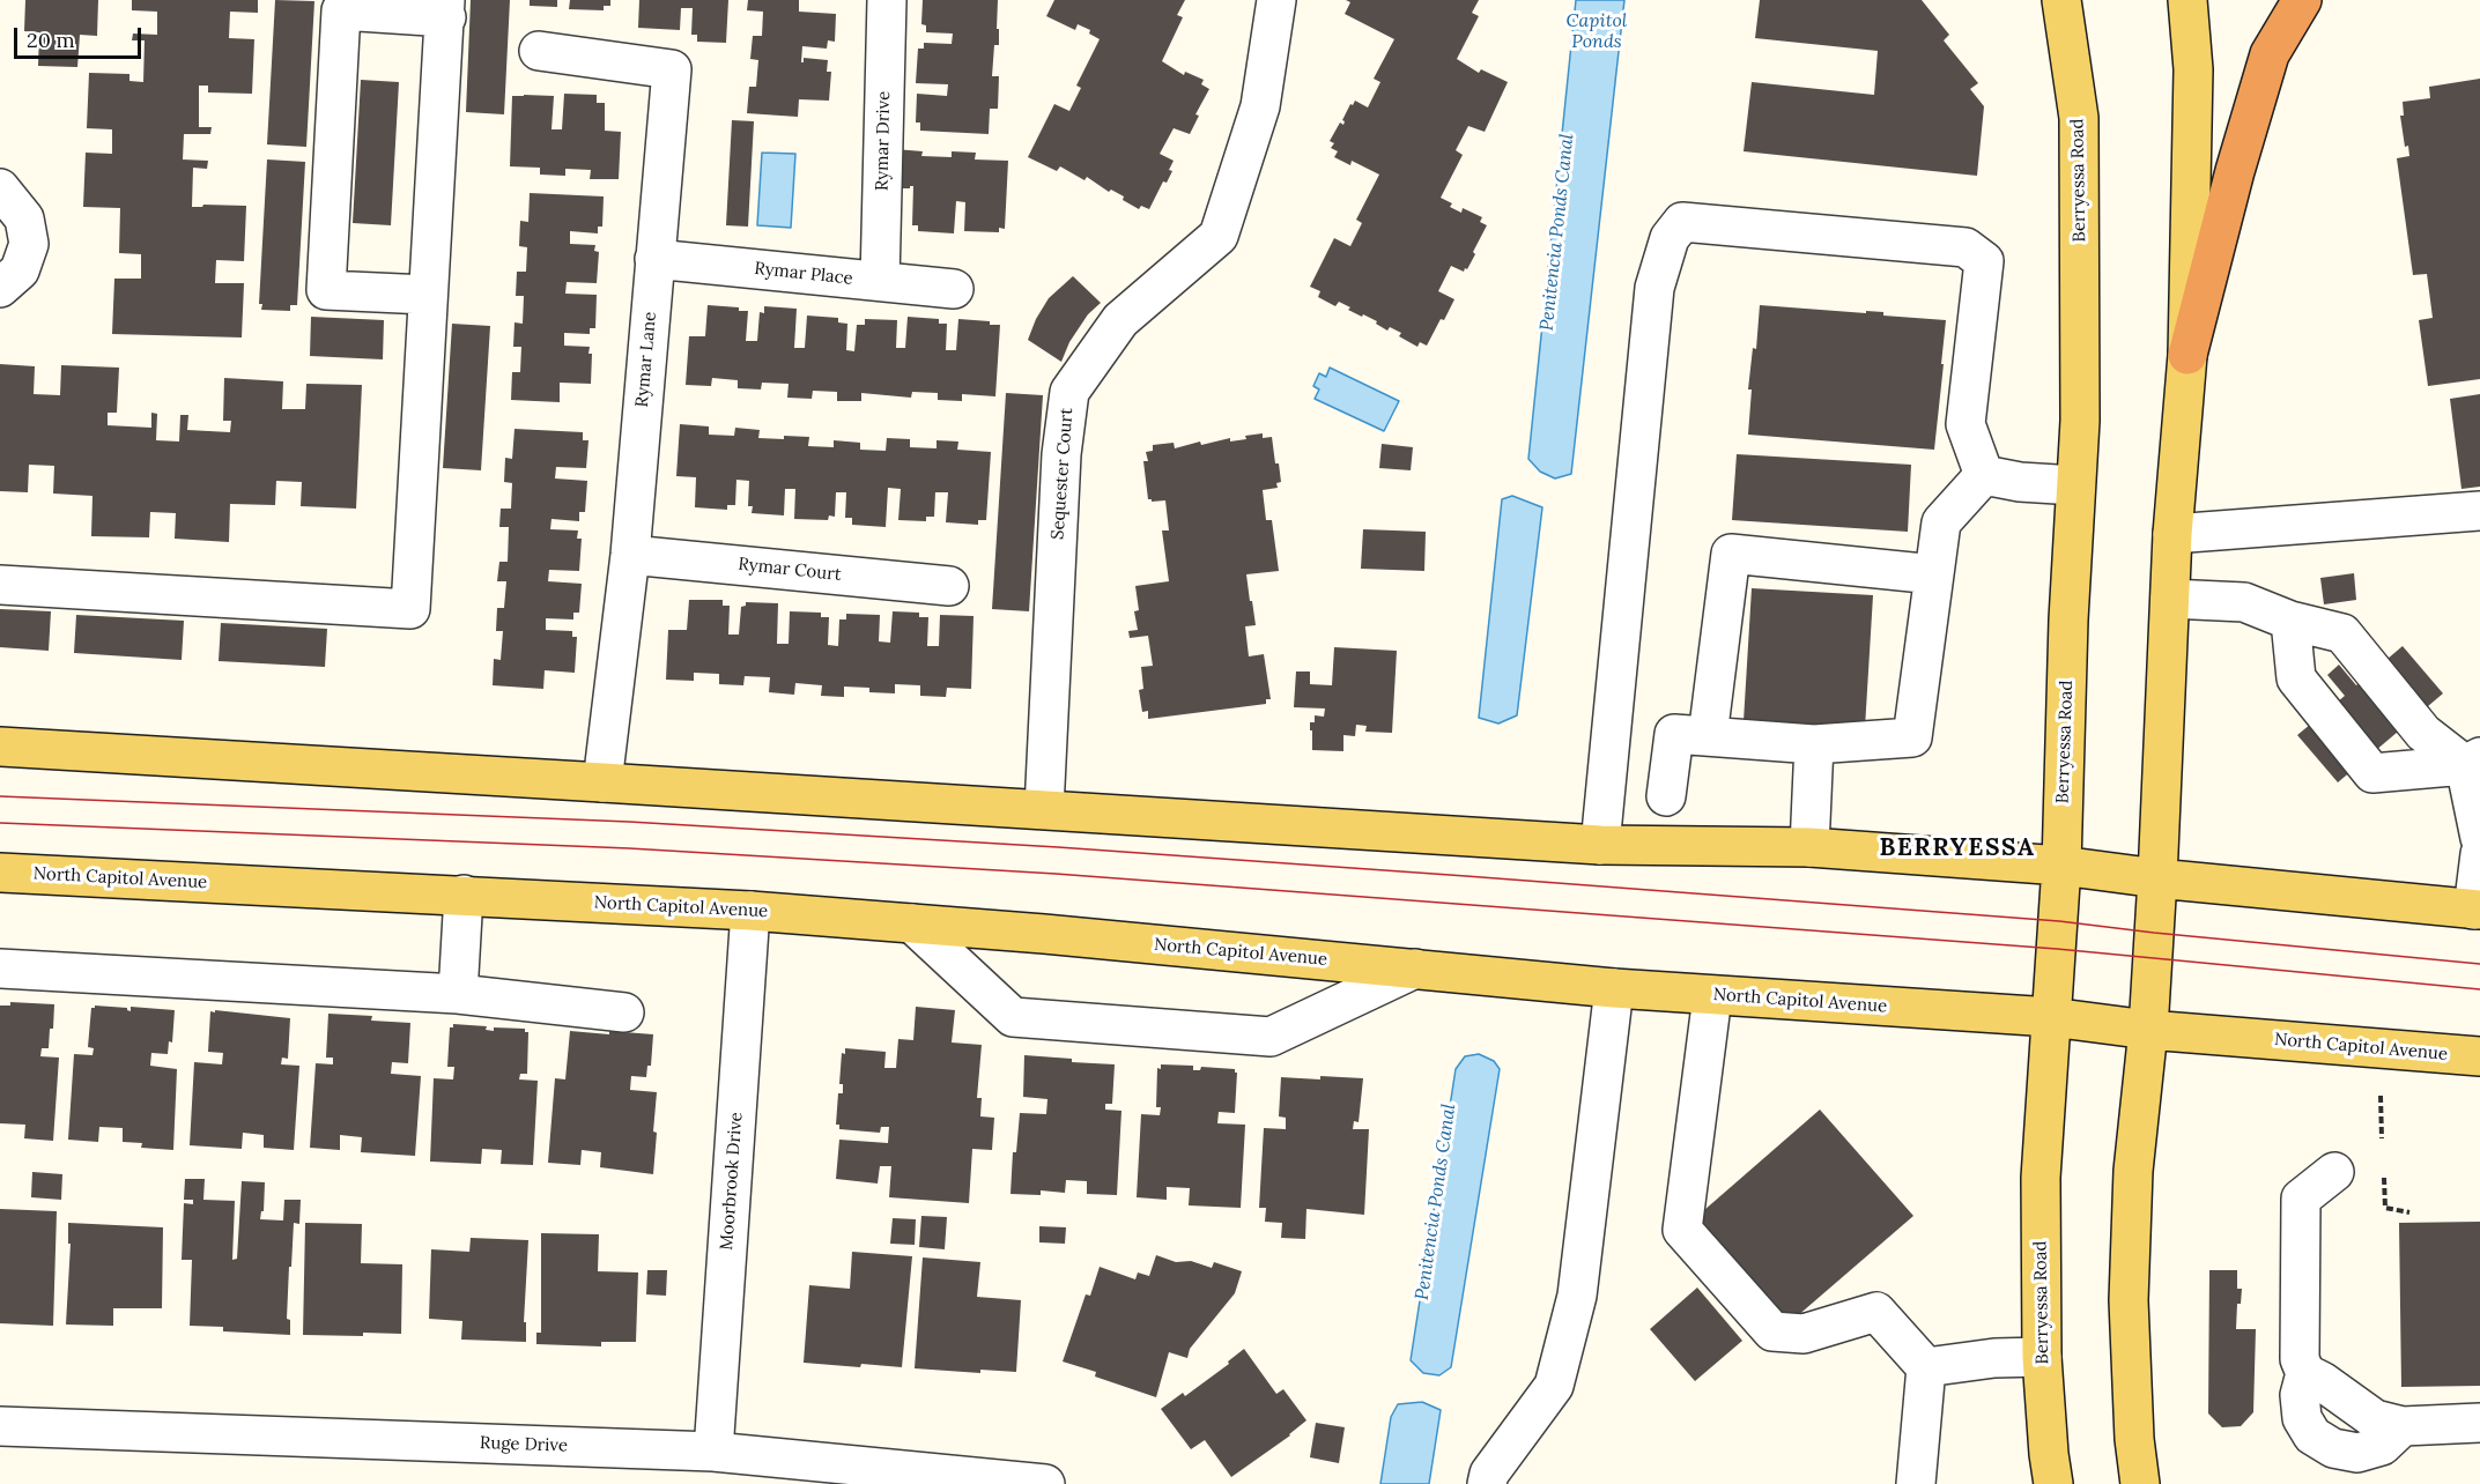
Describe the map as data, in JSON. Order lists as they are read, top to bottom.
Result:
{
  "streets": {
    "main road": ["Berryessa Road", "North Capitol Avenue"],
    "street": [
      "Rymar Drive",
      "Rymar Place",
      "Rymar Lane",
      "Sequester Court",
      "Rymar Court",
      "Moorbrook Drive",
      "Ruge Drive"
    ]
  },
  "crossings": [
    ["Rymar Drive", "Rymar Place"],
    ["Berryessa Road", "North Capitol Avenue"],
    ["Rymar Place", "Rymar Lane"],
    ["Rymar Lane", "Rymar Court"],
    ["North Capitol Avenue", "Moorbrook Drive"],
    ["Moorbrook Drive", "Ruge Drive"]
  ],
  "districts": ["BERRYESSA"],
  "water": ["Capitol Ponds", "Penitencia Ponds Canal"],
  "scale_bar": "20 m"
}
